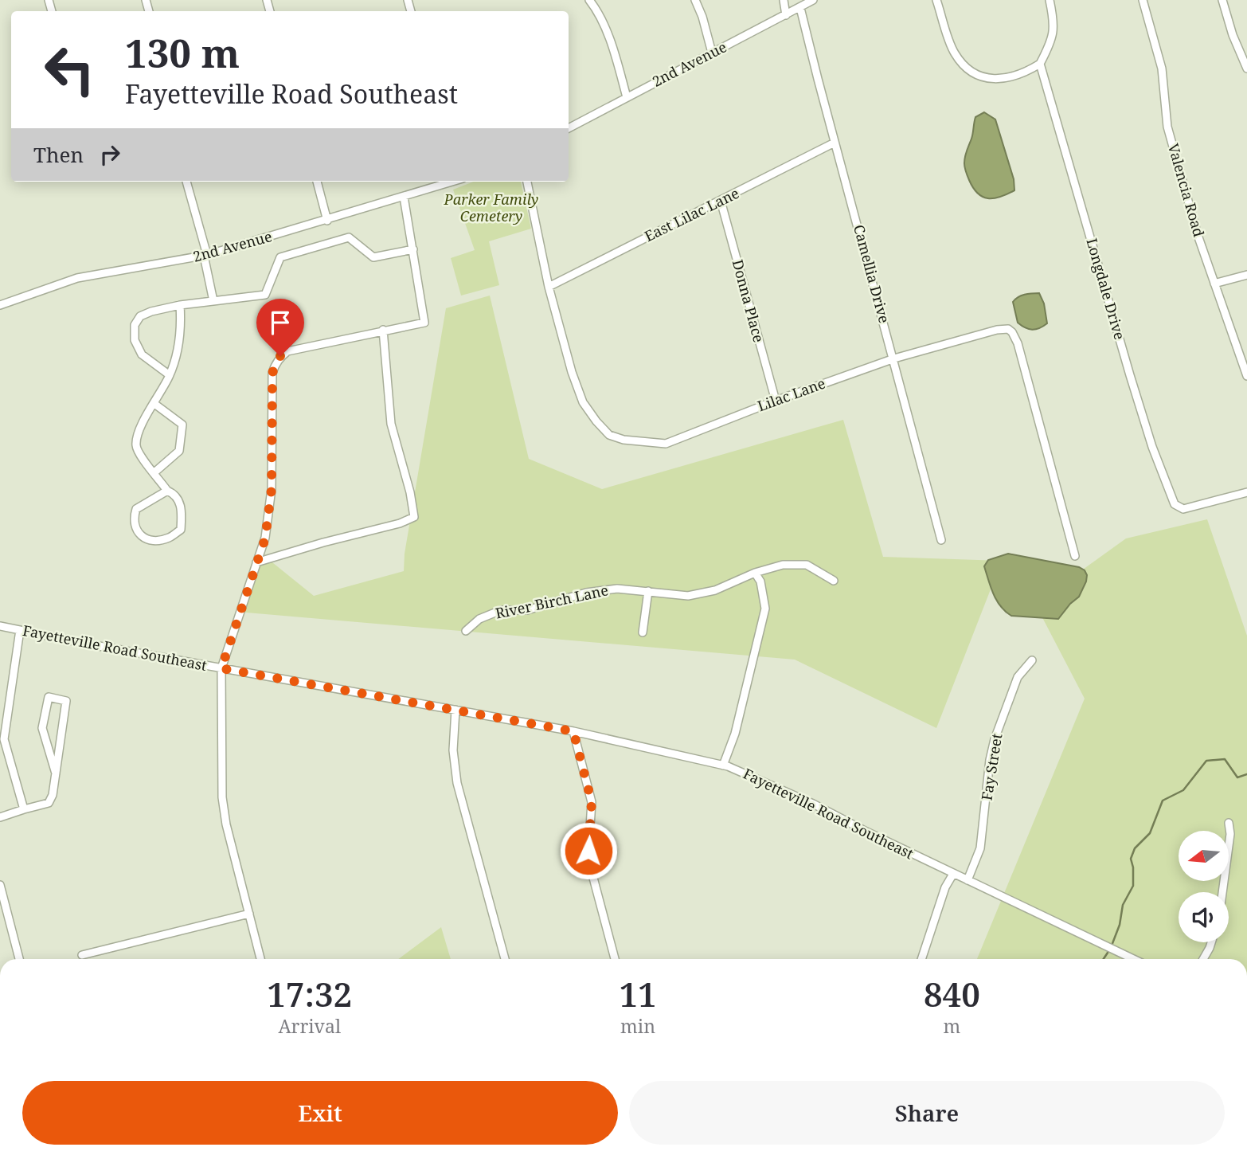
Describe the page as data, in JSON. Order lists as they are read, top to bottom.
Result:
{
  "streets": {
    "street": [
      "2nd Avenue",
      "Valencia Road",
      "East Lilac Lane",
      "Camellia Drive",
      "Longdale Drive",
      "Donna Place",
      "Lilac Lane",
      "River Birch Lane",
      "Fayetteville Road Southeast",
      "Fay Street"
    ]
  },
  "crossings": [
    ["2nd Avenue", "Camellia Drive"],
    ["East Lilac Lane", "Camellia Drive"],
    ["East Lilac Lane", "Donna Place"],
    ["East Lilac Lane", "Lilac Lane"],
    ["Camellia Drive", "Lilac Lane"],
    ["Donna Place", "Lilac Lane"],
    ["Fayetteville Road Southeast", "Fay Street"]
  ],
  "parks": ["Parker Family Cemetery"],
  "north": "left",
  "page": {
    "turn": ["130 m", "Fayetteville Road Southeast"],
    "then": "Then",
    "eta": [
      "17:32",
      "Arrival",
      "11",
      "min",
      "840",
      "m"
    ],
    "buttons": ["Exit", "Share"]
  }
}
